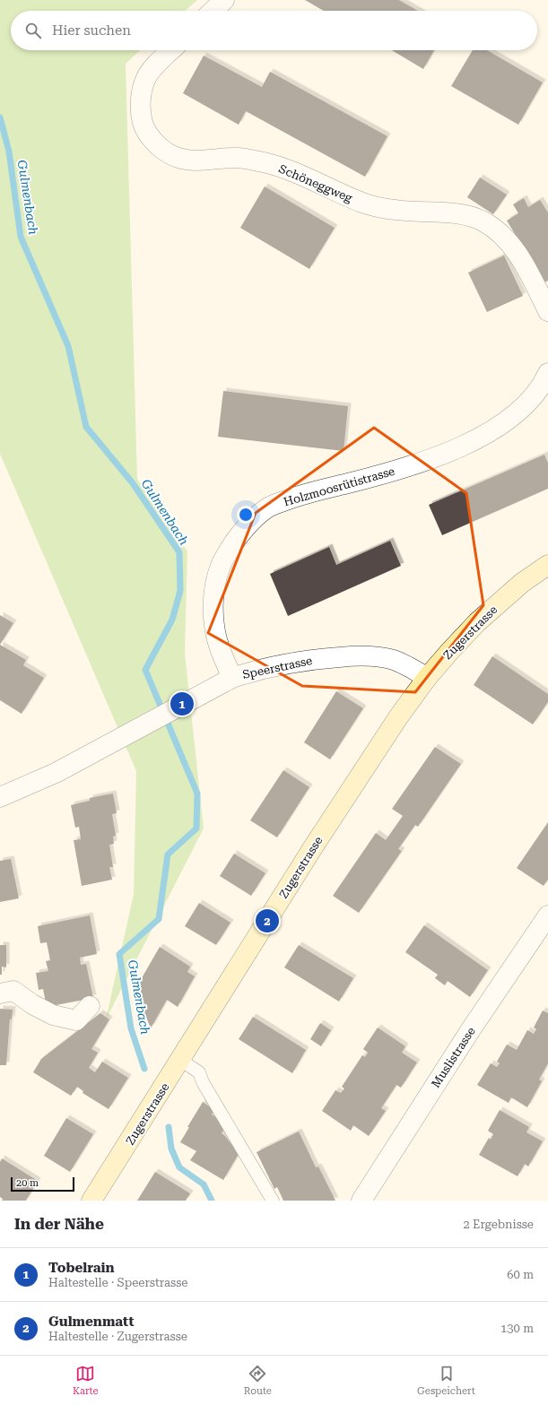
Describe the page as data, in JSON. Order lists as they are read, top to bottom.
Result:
{
  "streets": {
    "main road": ["Zugerstrasse"],
    "street": [
      "Schöneggweg",
      "Holzmoosrütistrasse",
      "Speerstrasse",
      "Muslistrasse"
    ]
  },
  "crossings": [
    ["Holzmoosrütistrasse", "Speerstrasse"],
    ["Zugerstrasse", "Speerstrasse"]
  ],
  "water": ["Gulmenbach"],
  "scale_bar": "20 m",
  "page": {
    "search": "Hier suchen",
    "pins": ["1", "2"],
    "scale": "20 m",
    "heading": ["In der Nähe", "2 Ergebnisse"],
    "list": [
      {
        "mark": "1",
        "name": "Tobelrain",
        "note": "Haltestelle · Speerstrasse",
        "value": "60 m"
      },
      {
        "mark": "2",
        "name": "Gulmenmatt",
        "note": "Haltestelle · Zugerstrasse",
        "value": "130 m"
      }
    ],
    "nav": ["Karte", "Route", "Gespeichert"]
  }
}
